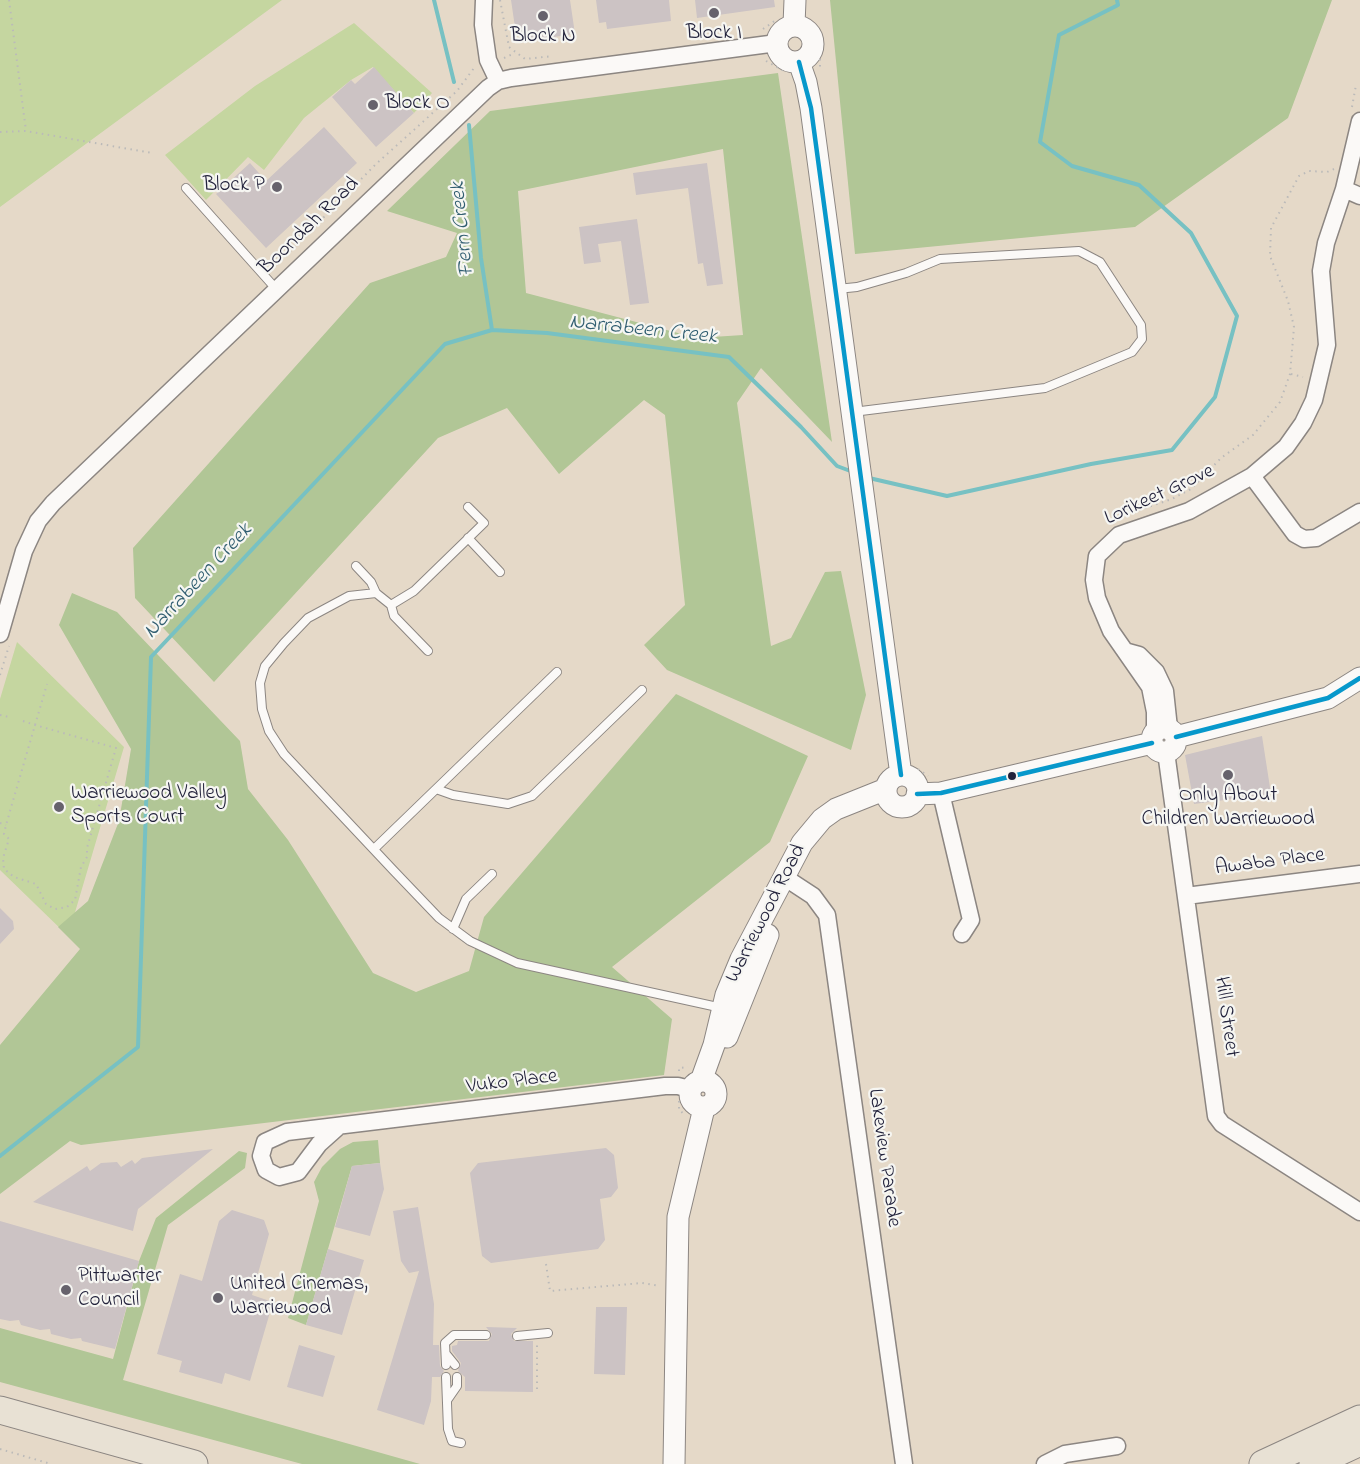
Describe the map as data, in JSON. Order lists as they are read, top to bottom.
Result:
{
  "streets": {
    "street": [
      "Boondah Road",
      "Lorikeet Grove",
      "Awaba Place",
      "Warriewood Road",
      "Hill Street",
      "Vuko Place",
      "Lakeview Parade"
    ]
  },
  "crossings": [
    ["Lorikeet Grove", "Hill Street"],
    ["Awaba Place", "Hill Street"],
    ["Warriewood Road", "Vuko Place"],
    ["Warriewood Road", "Lakeview Parade"]
  ],
  "water": ["Fern Creek", "Narrabeen Creek"],
  "places": [
    "Block I",
    "Block N",
    "Block O",
    "Block P",
    "Only About Children Warriewood",
    "Warriewood Valley Sports Court",
    "Pittwarter Council",
    "United Cinemas, Warriewood"
  ]
}
